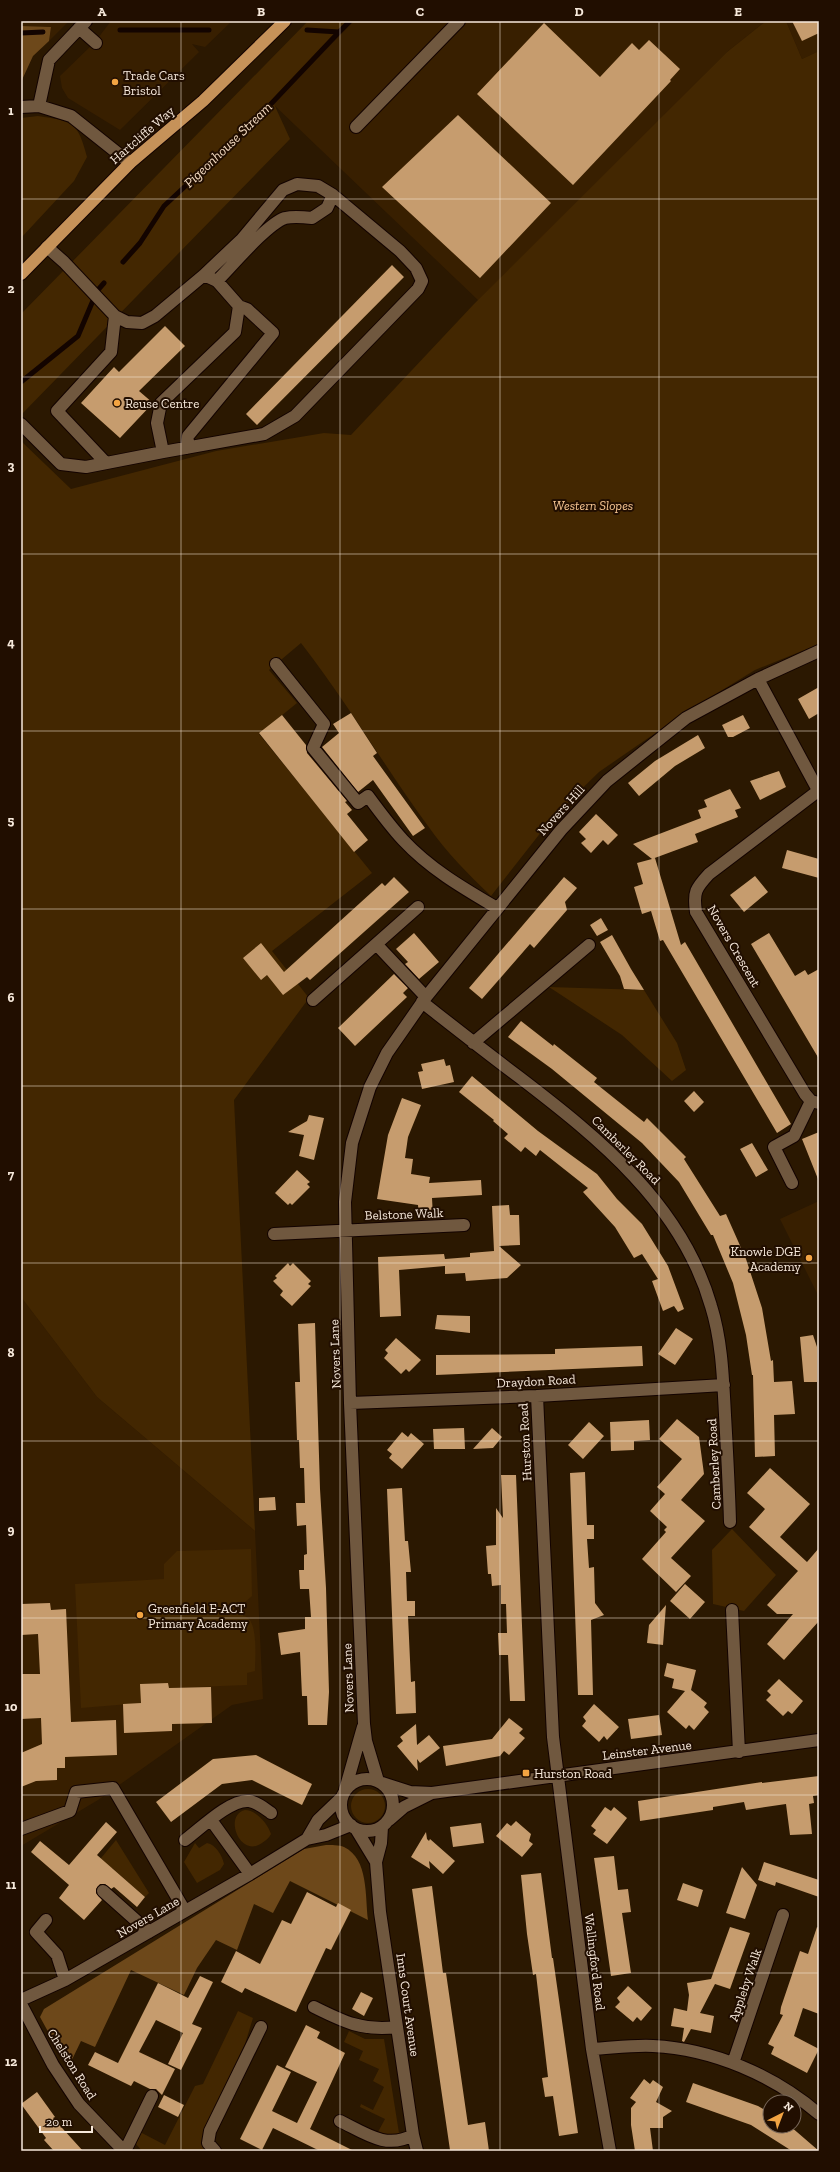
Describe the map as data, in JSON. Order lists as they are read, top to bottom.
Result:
{
  "streets": {
    "highway": ["Hartcliffe Way"],
    "street": [
      "Novers Hill",
      "Novers Crescent",
      "Camberley Road",
      "Belstone Walk",
      "Novers Lane",
      "Draydon Road",
      "Hurston Road",
      "Leinster Avenue",
      "Wallingford Road",
      "Appleby Walk",
      "Inns Court Avenue",
      "Chelston Road"
    ]
  },
  "crossings": [
    ["Novers Hill", "Camberley Road"],
    ["Novers Hill", "Novers Lane"],
    ["Camberley Road", "Novers Lane"],
    ["Camberley Road", "Draydon Road"],
    ["Belstone Walk", "Novers Lane"],
    ["Novers Lane", "Draydon Road"],
    ["Novers Lane", "Leinster Avenue"],
    ["Novers Lane", "Inns Court Avenue"],
    ["Draydon Road", "Hurston Road"],
    ["Hurston Road", "Leinster Avenue"],
    ["Hurston Road", "Wallingford Road"],
    ["Leinster Avenue", "Wallingford Road"],
    ["Leinster Avenue", "Inns Court Avenue"]
  ],
  "water": ["Pigeonhouse Stream"],
  "parks": ["Western Slopes"],
  "places": {
    "other": [
      "Trade Cars Bristol",
      "Reuse Centre",
      "Knowle DGE Academy",
      "Greenfield E-ACT Primary Academy"
    ],
    "transit": ["Hurston Road"]
  },
  "scale_bar": "20 m",
  "north": "top right",
  "grid": {
    "columns": [
      "A",
      "B",
      "C",
      "D",
      "E"
    ],
    "rows": [
      "1",
      "2",
      "3",
      "4",
      "5",
      "6",
      "7",
      "8",
      "9",
      "10",
      "11",
      "12"
    ]
  }
}
